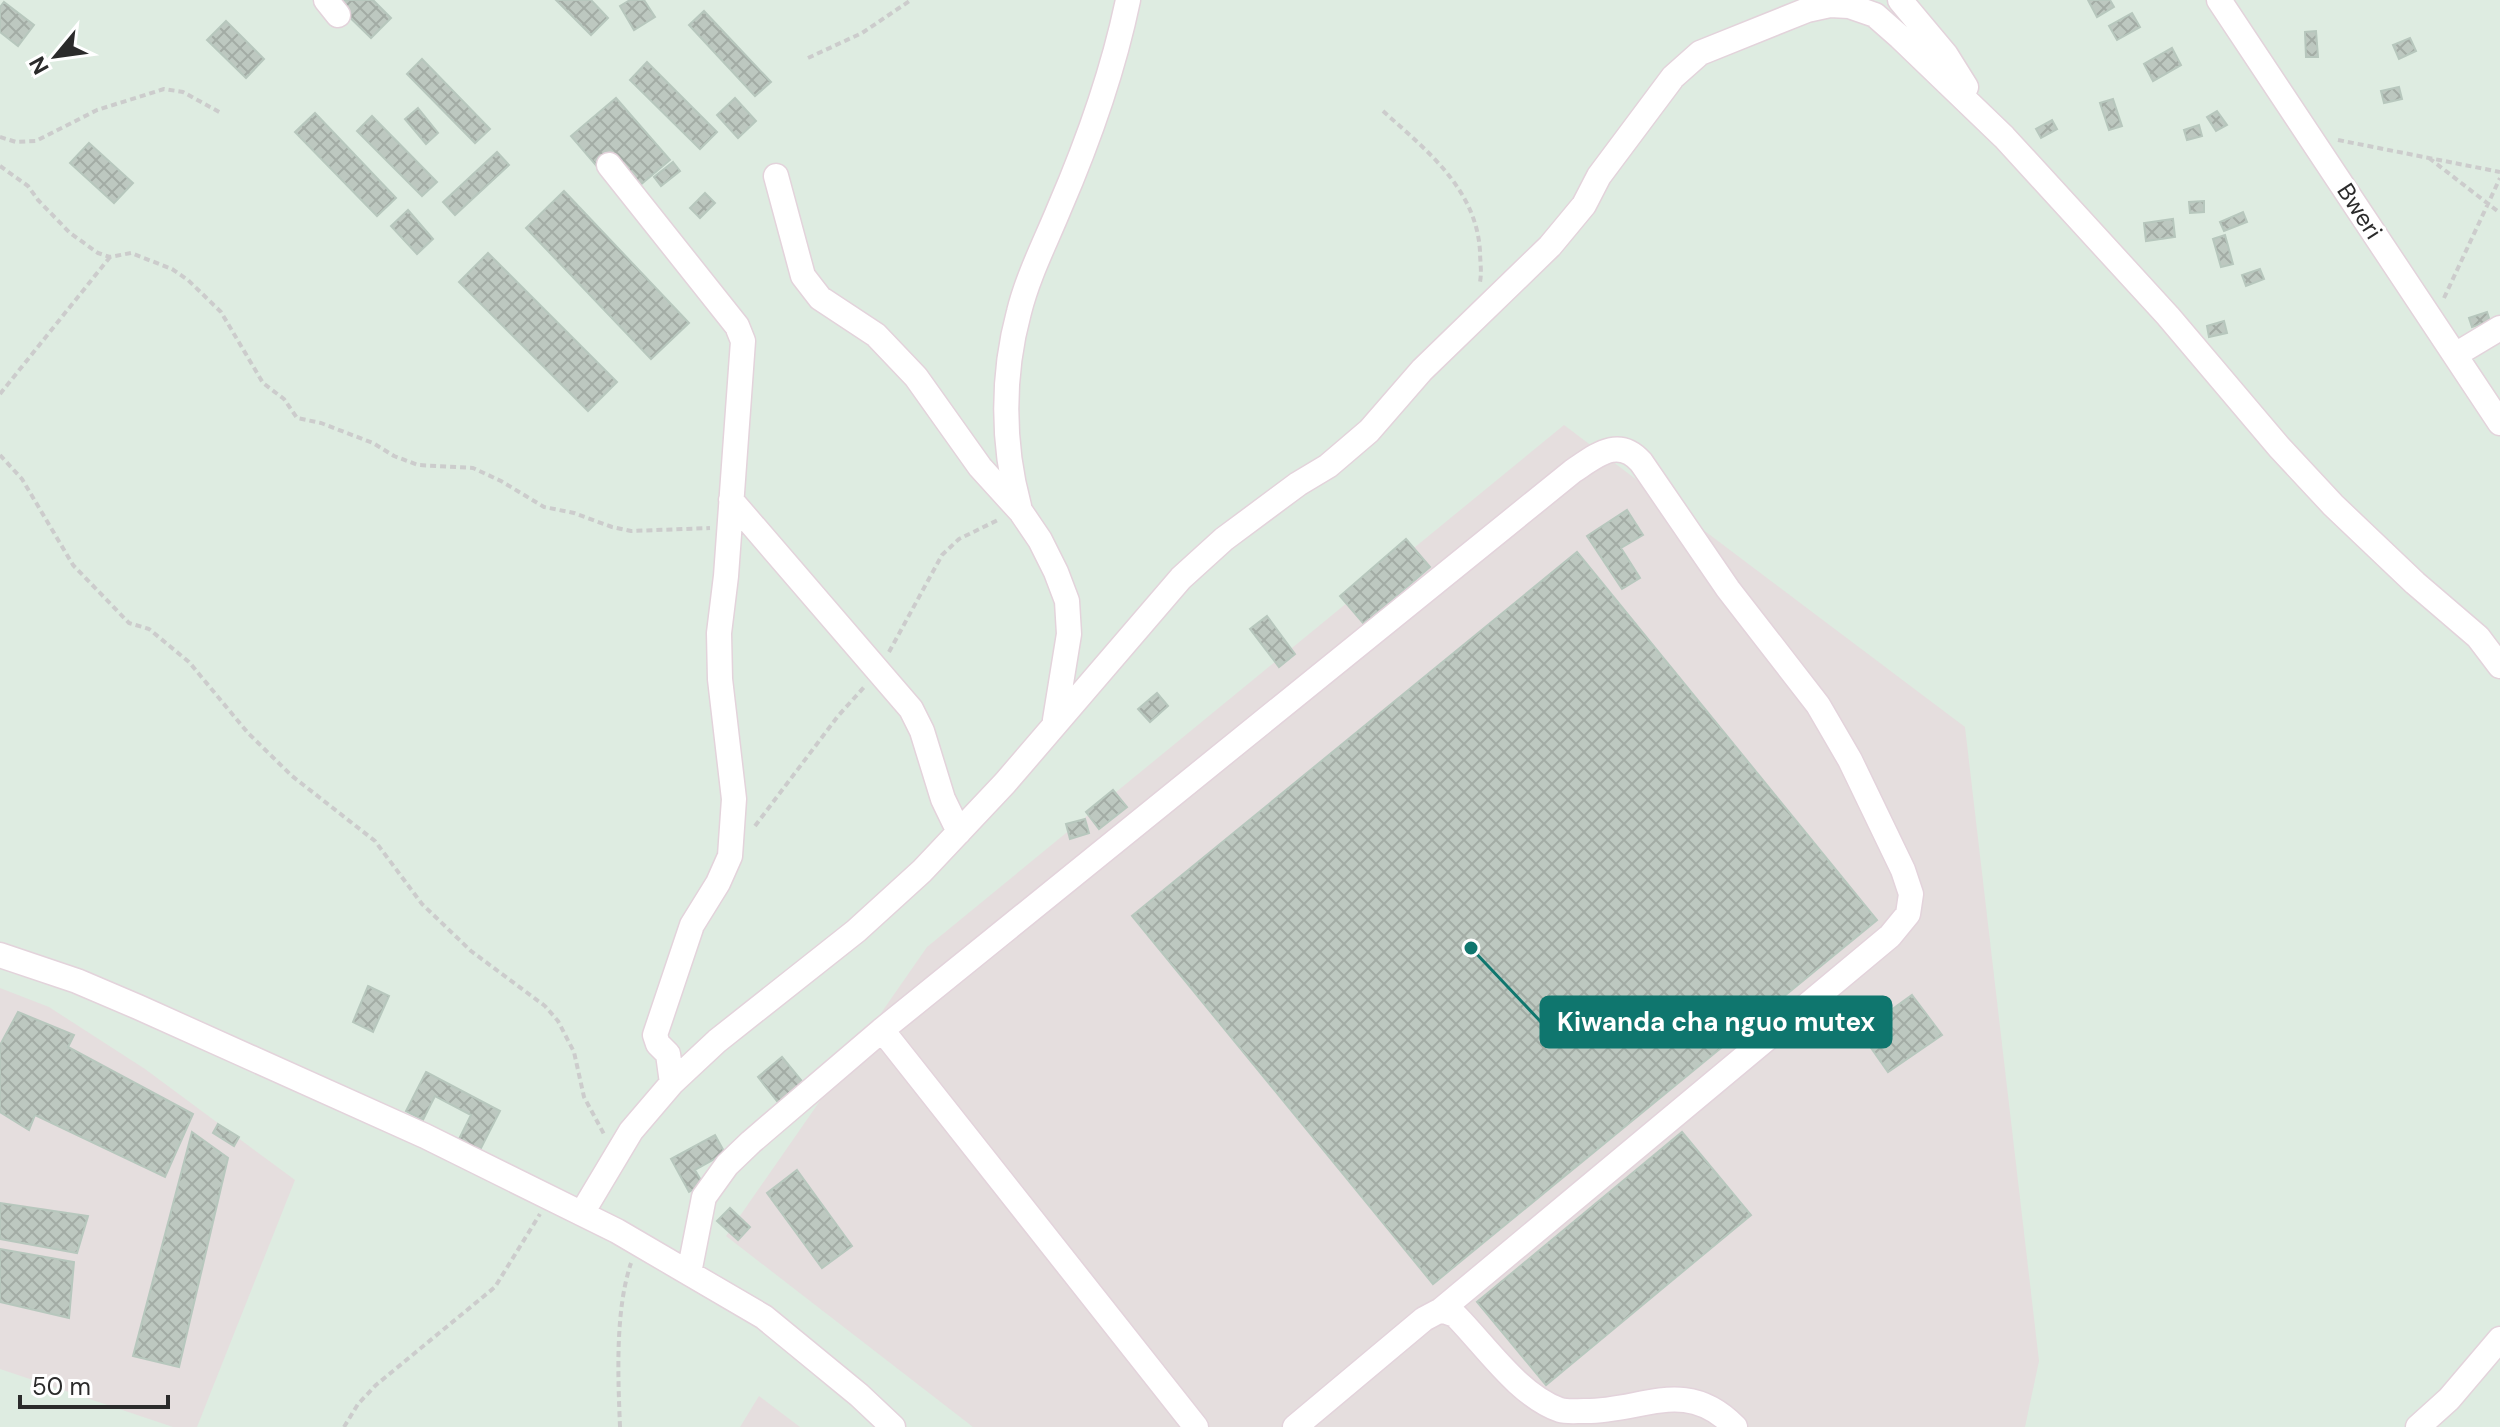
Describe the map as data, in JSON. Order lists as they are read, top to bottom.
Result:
{
  "streets": {
    "street": ["Bweri"]
  },
  "places": ["Kiwanda cha nguo mutex"],
  "scale_bar": "50 m",
  "north": "bottom left"
}
